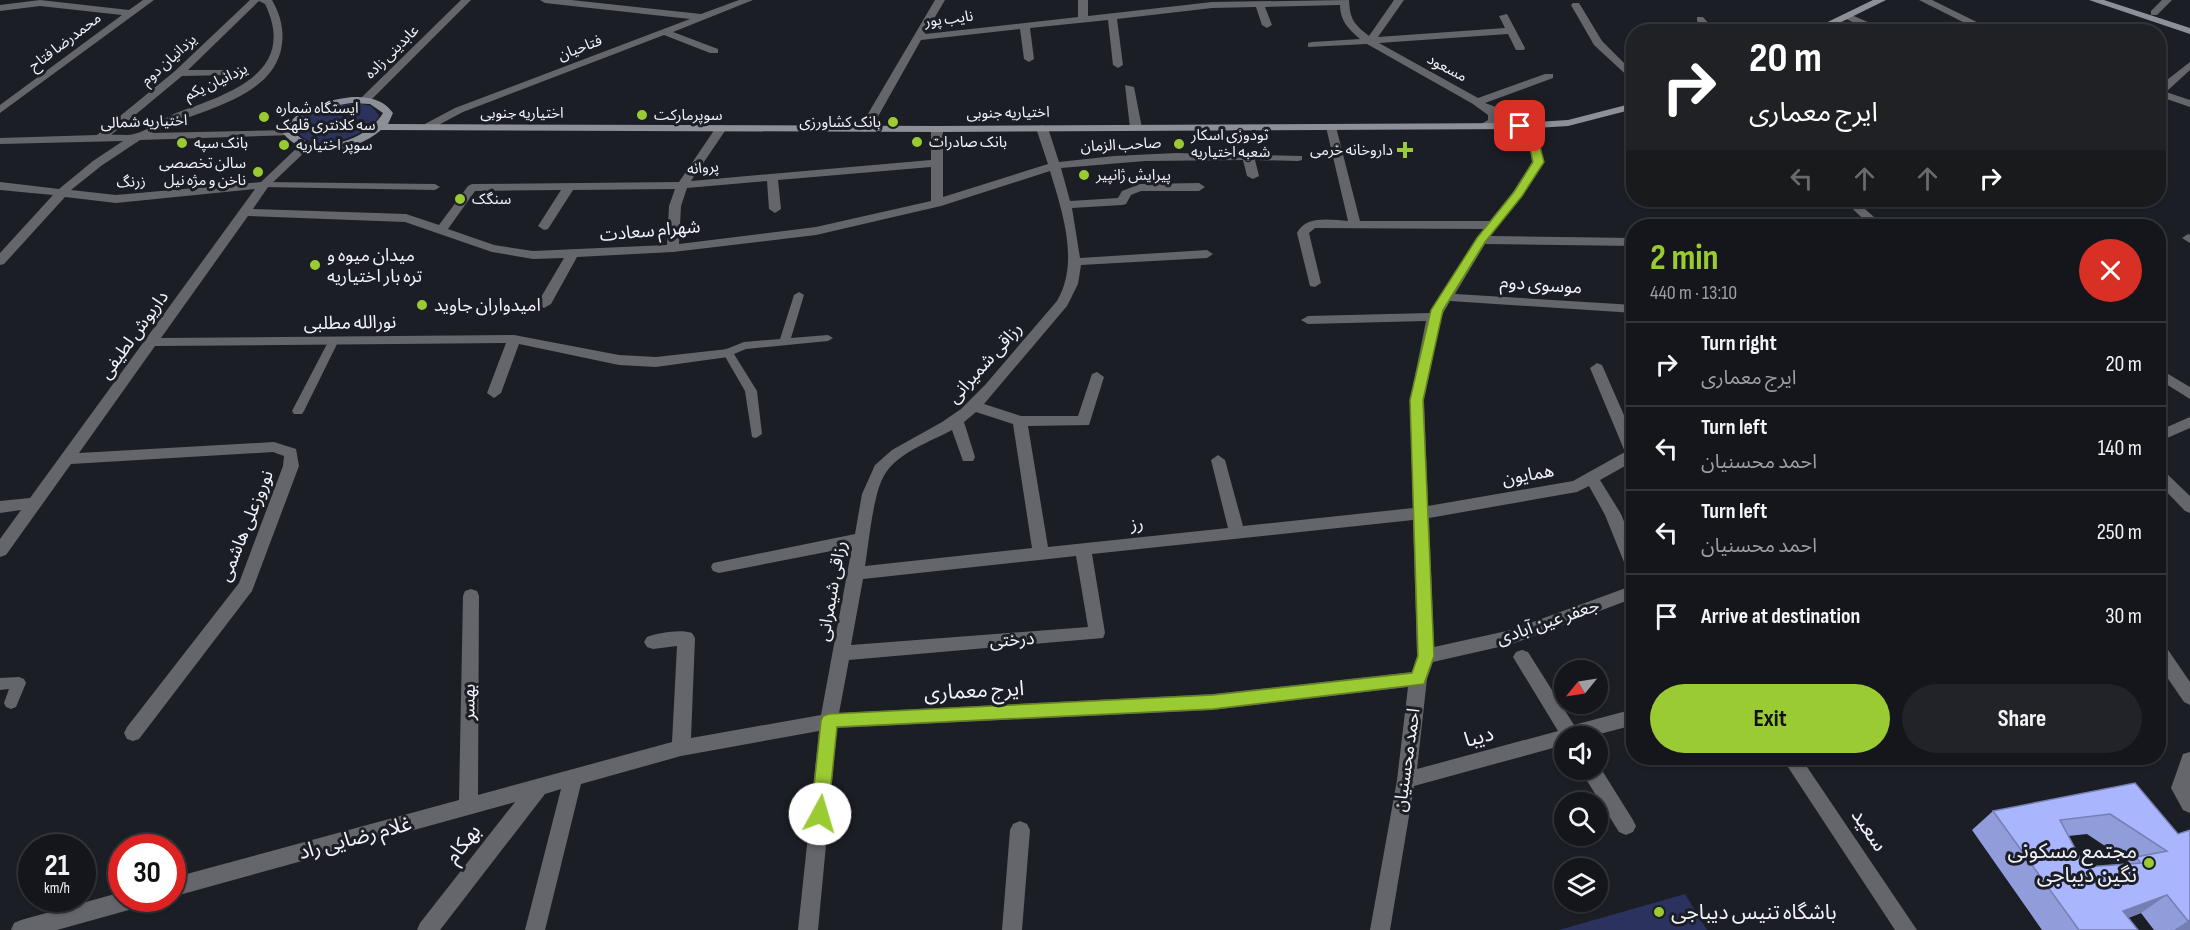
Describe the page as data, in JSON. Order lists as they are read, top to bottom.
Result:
{
  "streets": {
    "main road": ["اختیاریه جنوبی"],
    "street": [
      "نایب پور",
      "محمدرضا فتاح",
      "فتاحیان",
      "عابدینی زاده",
      "یزدانیان دوم",
      "مسعود",
      "یزدانیان یکم",
      "اختیاریه شمالی",
      "صاحب الزمان",
      "پروانه",
      "زرنگ",
      "شهرام سعادت",
      "موسوی دوم",
      "نورالله مطلبی",
      "داریوش لطیفی",
      "رزاقی شمیرانی",
      "همایون",
      "رز",
      "نوروزعلی هاشمی",
      "رزاقی شیمرانی",
      "جعفر عین آبادی",
      "درختی",
      "ایرج معماری",
      "بهسر",
      "دیبا",
      "احمد محسنیان",
      "سعید",
      "غلام رضایی راد",
      "بهکام"
    ]
  },
  "crossings": [
    ["نایب پور", "مسعود"],
    ["فتاحیان", "اختیاریه جنوبی"],
    ["یزدانیان دوم", "اختیاریه شمالی"],
    ["مسعود", "اختیاریه جنوبی"],
    ["یزدانیان یکم", "اختیاریه شمالی"],
    ["یزدانیان یکم", "زرنگ"],
    ["اختیاریه جنوبی", "احمد محسنیان"],
    ["صاحب الزمان", "شهرام سعادت"],
    ["پروانه", "شهرام سعادت"],
    ["زرنگ", "داریوش لطیفی"],
    ["شهرام سعادت", "داریوش لطیفی"],
    ["موسوی دوم", "احمد محسنیان"],
    ["نورالله مطلبی", "داریوش لطیفی"],
    ["داریوش لطیفی", "نوروزعلی هاشمی"],
    ["رزاقی شمیرانی", "رزاقی شیمرانی"],
    ["همایون", "رز"],
    ["همایون", "احمد محسنیان"],
    ["رز", "رزاقی شیمرانی"],
    ["رز", "درختی"],
    ["رز", "احمد محسنیان"],
    ["رزاقی شیمرانی", "درختی"],
    ["رزاقی شیمرانی", "ایرج معماری"],
    ["جعفر عین آبادی", "احمد محسنیان"],
    ["ایرج معماری", "احمد محسنیان"],
    ["ایرج معماری", "غلام رضایی راد"],
    ["ایرج معماری", "بهکام"],
    ["بهسر", "غلام رضایی راد"],
    ["دیبا", "احمد محسنیان"],
    ["غلام رضایی راد", "بهکام"]
  ],
  "places": {
    "other": [
      "سوپرمارکت",
      "ایستگاه شماره سه کلانتری قلهک",
      "بانک کشاورزی",
      "بانک صادرات",
      "بانک سپه",
      "تودوزی اسکار شعبه اختیاریه",
      "سوپر اختیاریه",
      "سالن تخصصی ناخن و مژه نیل",
      "پیرایش ژانپیر",
      "سنگک",
      "میدان میوه و تره بار اختیاریه",
      "امیدواران جاوید",
      "مجتمع مسکونی نگین دیباجی",
      "باشگاه تنیس دیباجی"
    ],
    "health": ["داروخانه خرمی"]
  },
  "north": "bottom left",
  "page": {
    "turn": ["20 m", "ایرج معماری"],
    "heading": ["2 min", "440 m · 13:10"],
    "list": [
      {
        "name": "Turn right",
        "note": "ایرج معماری",
        "value": "20 m"
      },
      {
        "name": "Turn left",
        "note": "احمد محسنیان",
        "value": "140 m"
      },
      {
        "name": "Turn left",
        "note": "احمد محسنیان",
        "value": "250 m"
      },
      {
        "name": "Arrive at destination",
        "value": "30 m"
      }
    ],
    "buttons": ["Exit", "Share"],
    "speed": "21 km/h",
    "limit": "30"
  }
}
